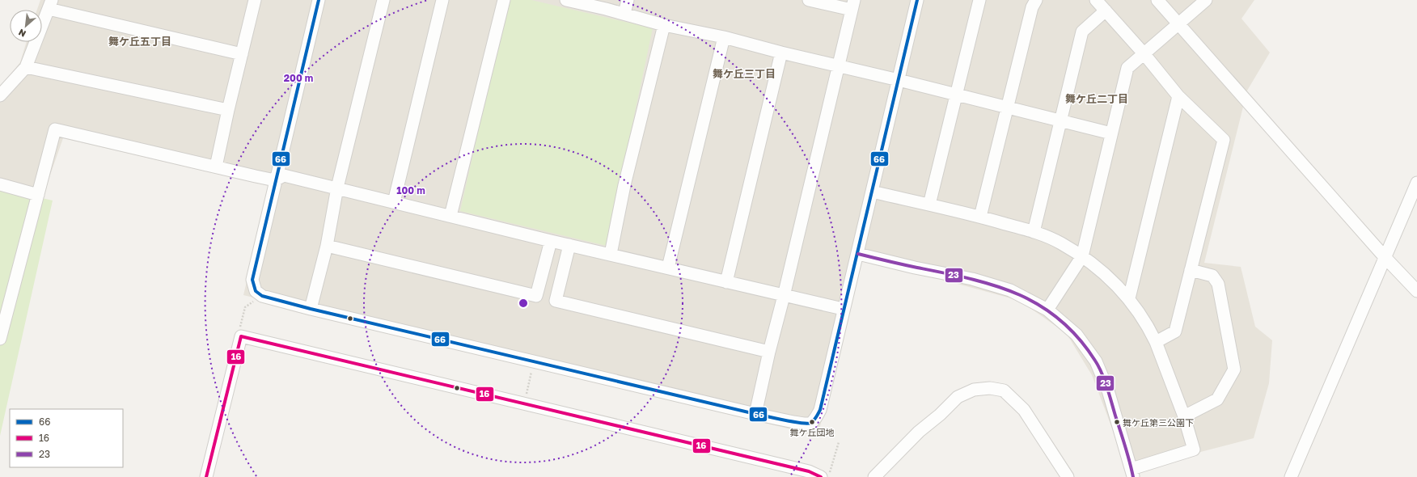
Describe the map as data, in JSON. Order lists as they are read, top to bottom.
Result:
{
  "districts": ["舞ケ丘五丁目", "舞ケ丘三丁目", "舞ケ丘二丁目"],
  "places": ["舞ケ丘団地", "舞ケ丘第三公園下"],
  "lines": ["transit line 66", "transit line 23", "transit line 16"],
  "legend": ["66", "16", "23"],
  "north": "bottom left",
  "rings": ["200 m", "100 m"]
}
